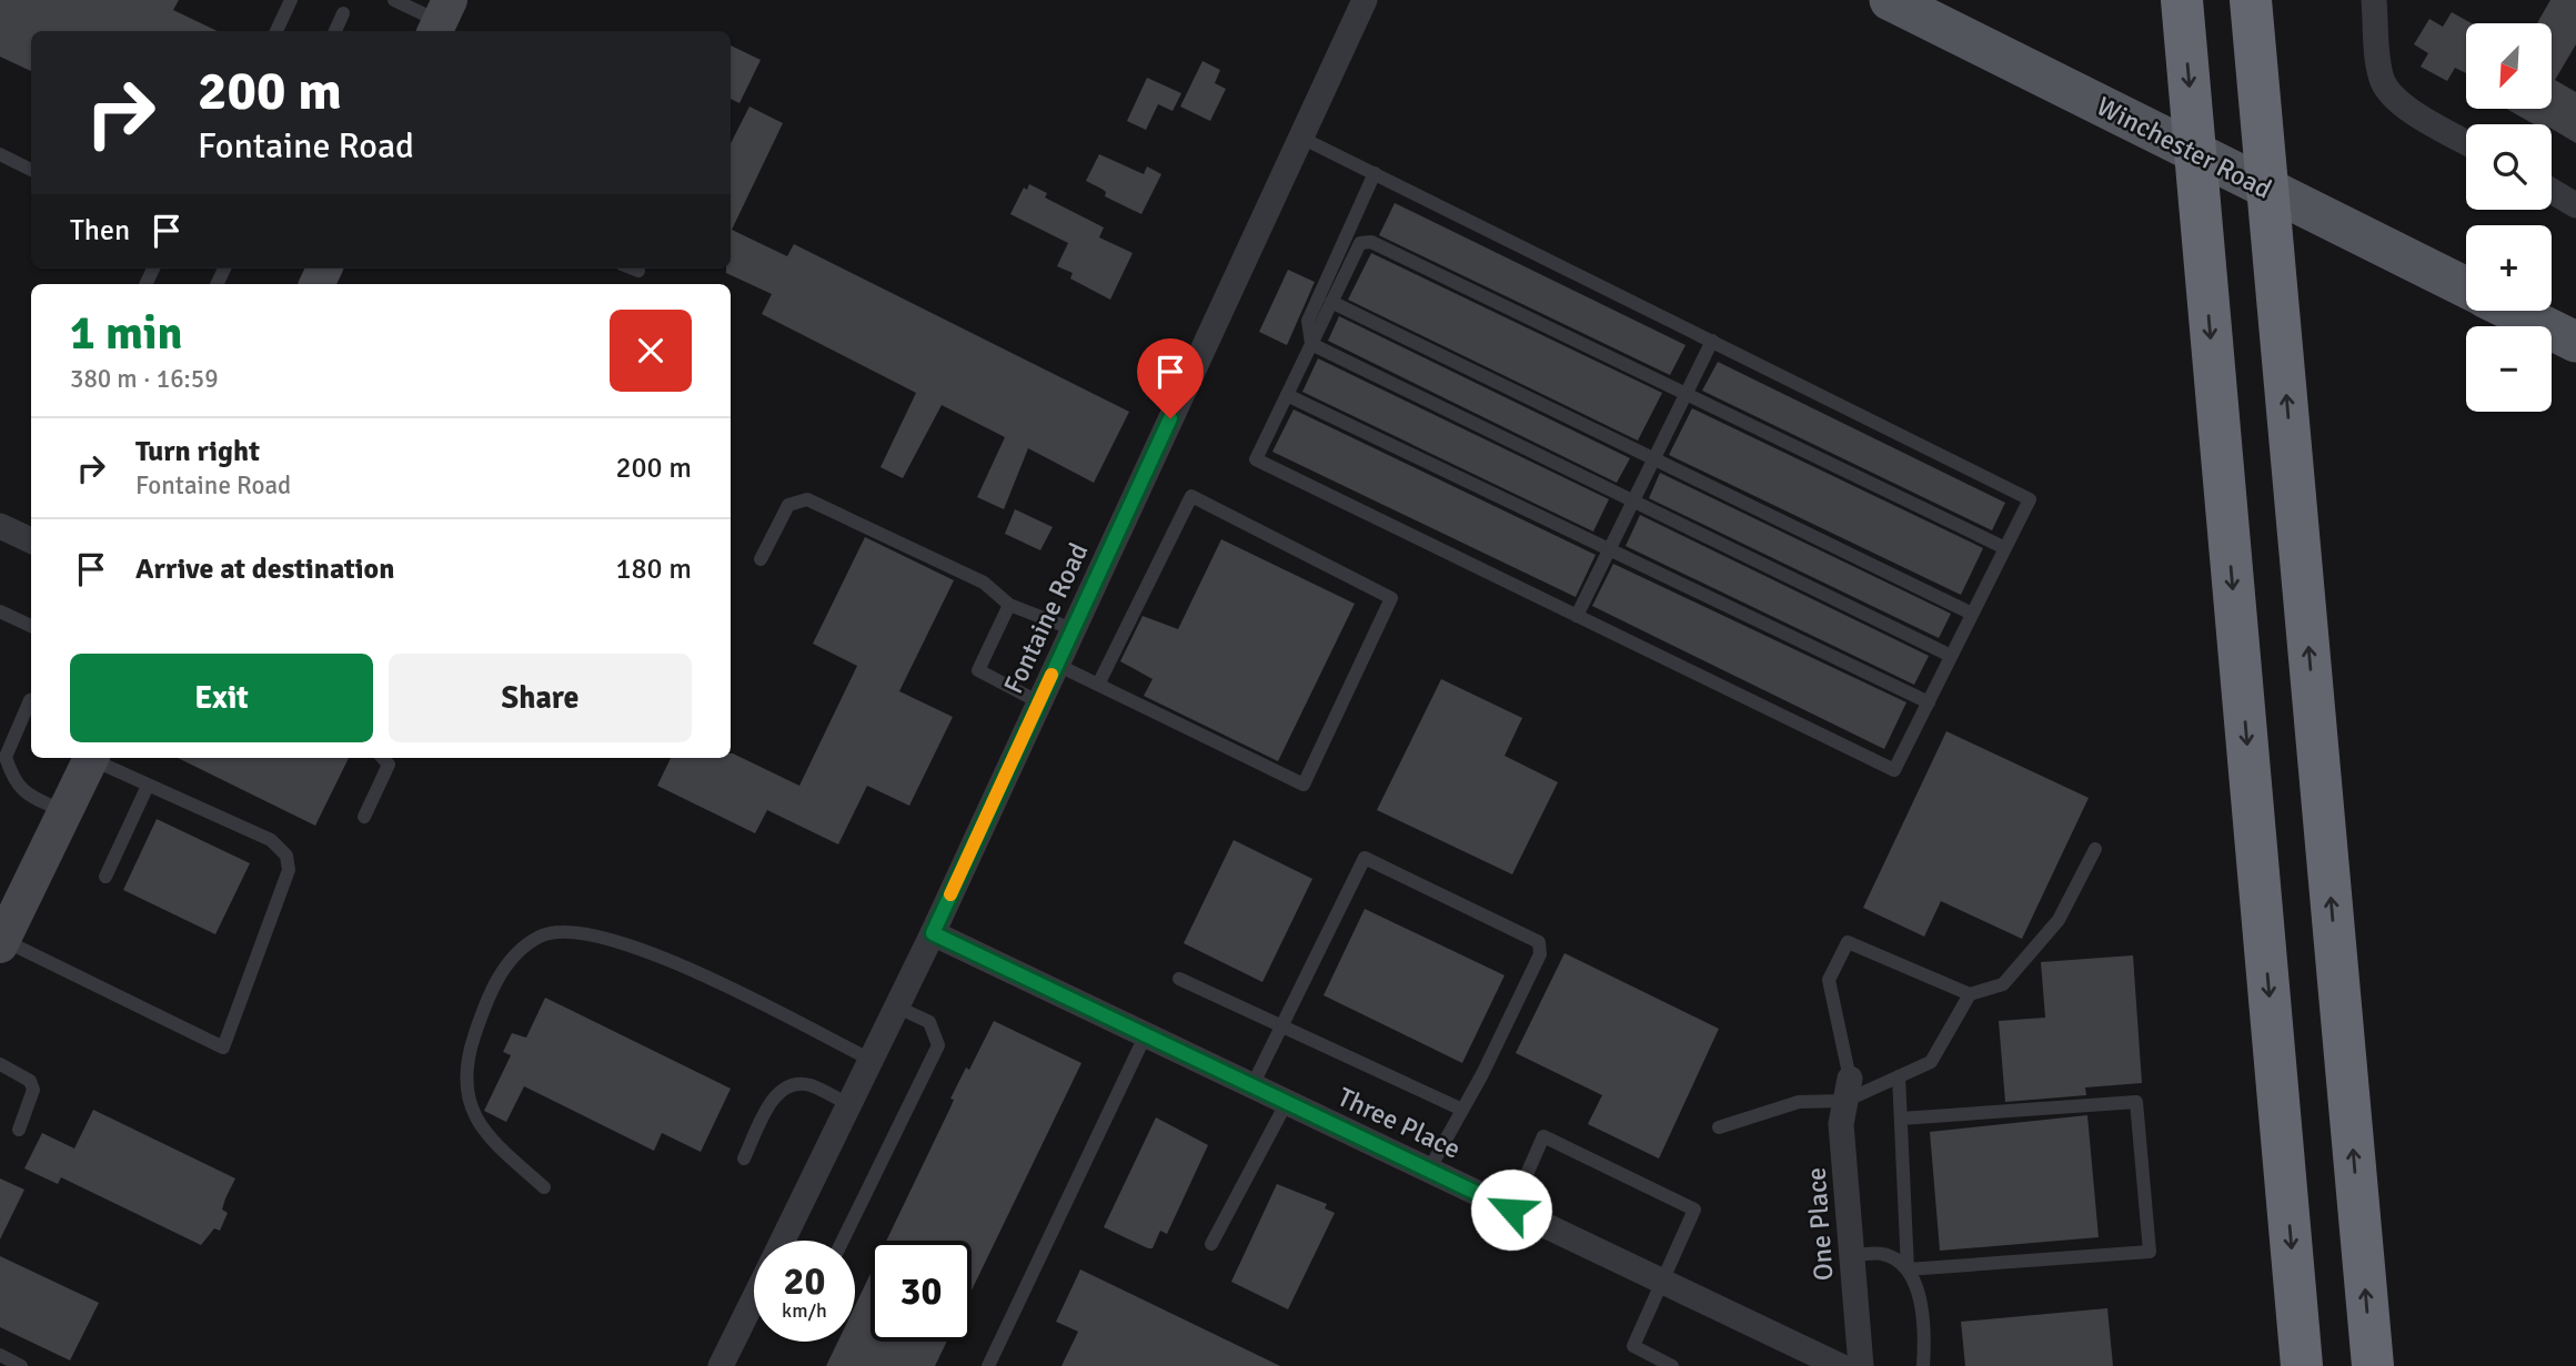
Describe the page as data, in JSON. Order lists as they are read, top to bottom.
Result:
{
  "streets": {
    "main road": ["Winchester Road"],
    "street": ["Fontaine Road", "Three Place", "One Place"]
  },
  "crossings": [
    ["Fontaine Road", "Three Place"]
  ],
  "north": "bottom left",
  "page": {
    "map_buttons": ["+", "−"],
    "turn": ["200 m", "Fontaine Road"],
    "then": "Then",
    "heading": ["1 min", "380 m · 16:59"],
    "list": [
      {
        "name": "Turn right",
        "note": "Fontaine Road",
        "value": "200 m"
      },
      {
        "name": "Arrive at destination",
        "value": "180 m"
      }
    ],
    "buttons": ["Exit", "Share"],
    "speed": "20 km/h",
    "limit": "30"
  }
}
